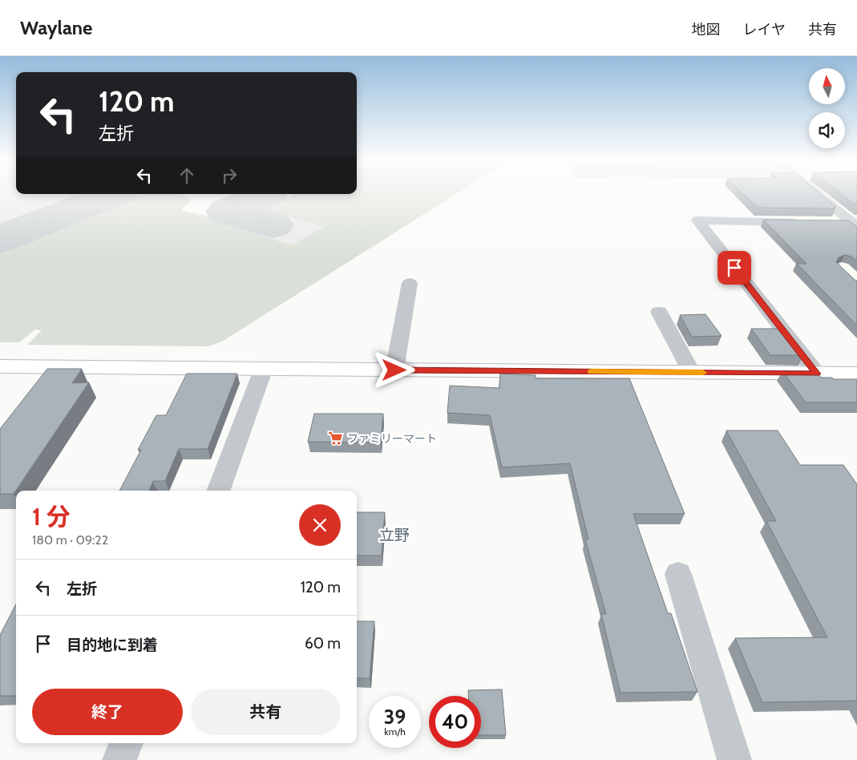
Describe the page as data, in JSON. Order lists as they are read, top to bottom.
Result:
{
  "districts": ["立野"],
  "places": {
    "supermarket": ["ファミリーマート"]
  },
  "north": "top",
  "page": {
    "header": "Waylane",
    "nav": ["地図", "レイヤ", "共有"],
    "turn": ["120 m", "左折"],
    "heading": ["1 分", "180 m · 09:22"],
    "list": [
      {
        "name": "左折",
        "value": "120 m"
      },
      {
        "name": "目的地に到着",
        "value": "60 m"
      }
    ],
    "buttons": ["終了", "共有"],
    "speed": "39 km/h",
    "limit": "40"
  }
}
